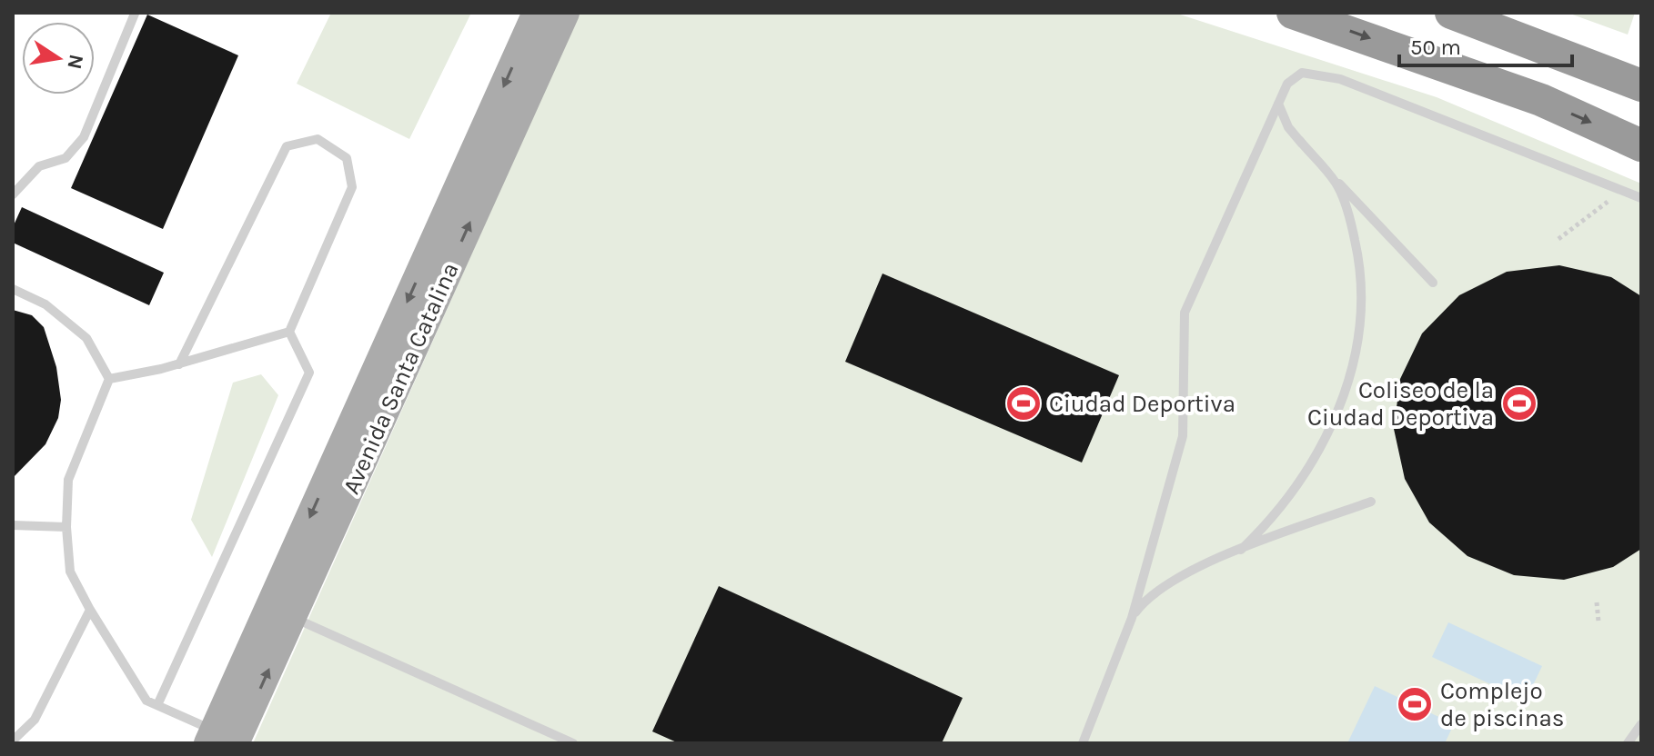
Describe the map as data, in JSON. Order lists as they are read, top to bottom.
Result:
{
  "streets": {
    "main road": ["Avenida Santa Catalina"]
  },
  "places": {
    "sports": ["Ciudad Deportiva", "Coliseo de la Ciudad Deportiva", "Complejo de piscinas"]
  },
  "scale_bar": "50 m",
  "north": "right"
}
